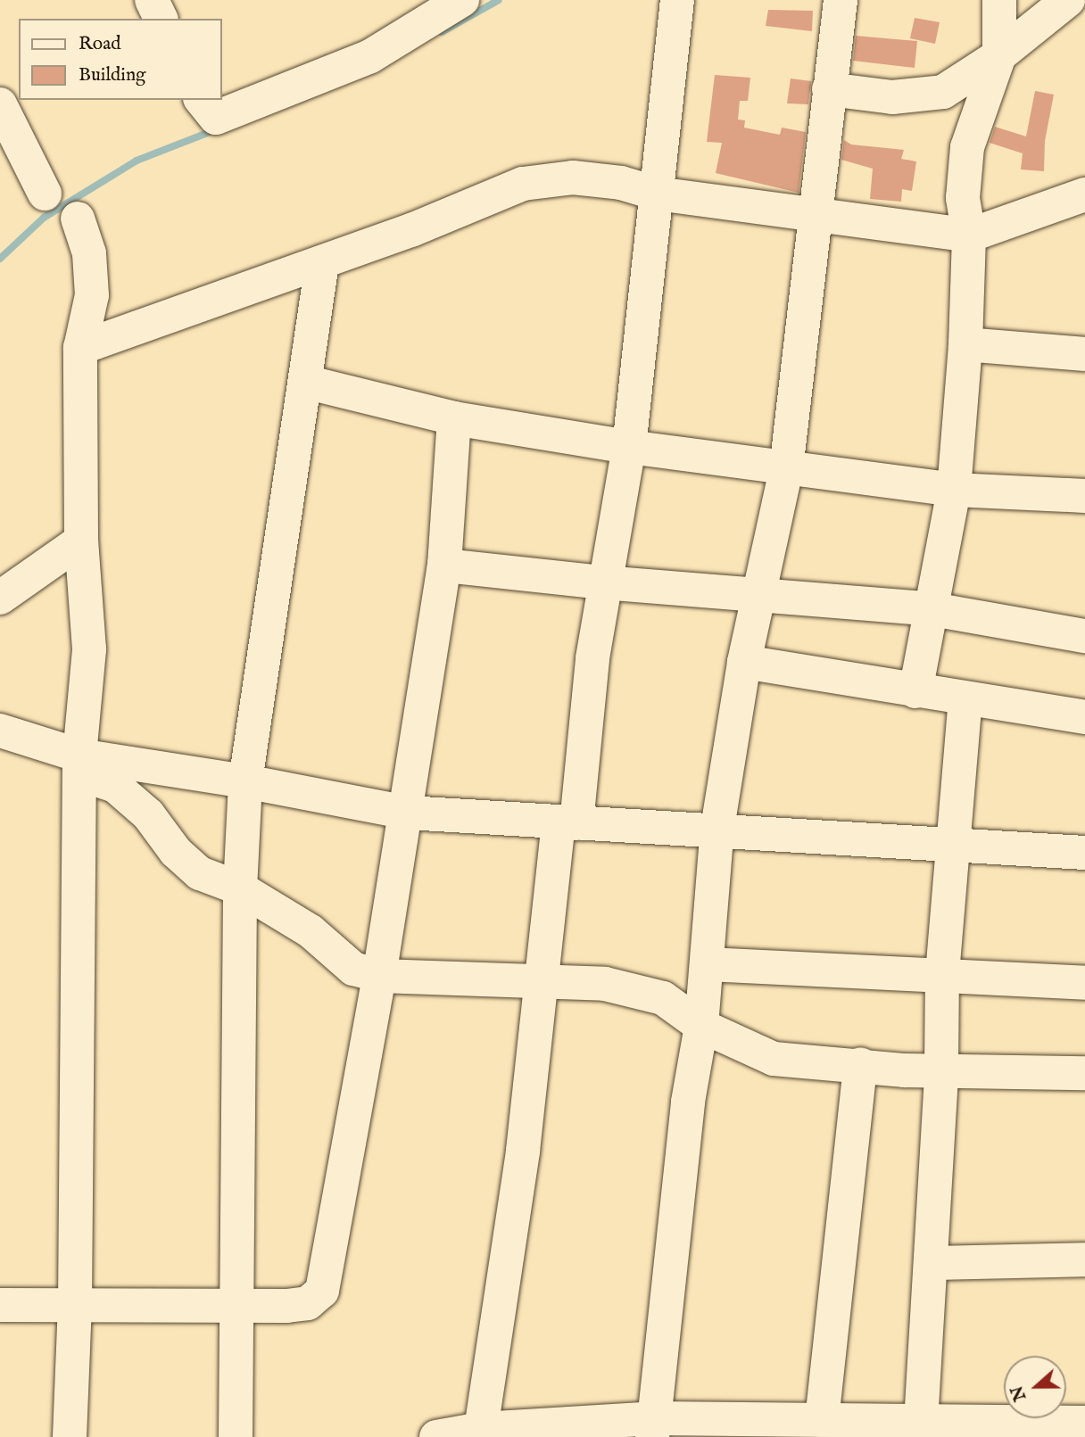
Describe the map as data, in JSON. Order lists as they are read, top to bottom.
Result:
{
  "legend": ["Road", "Building"],
  "north": "left"
}
